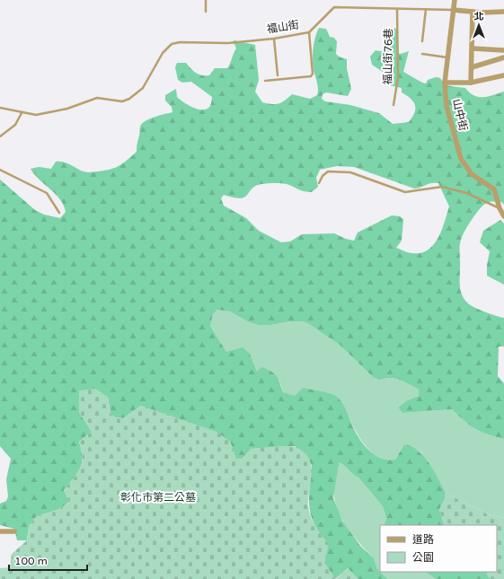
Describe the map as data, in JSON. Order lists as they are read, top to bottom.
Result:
{
  "streets": {
    "street": ["福山街", "山中街"],
    "lane": ["福山街76巷"]
  },
  "crossings": [
    ["福山街", "福山街76巷"],
    ["福山街", "山中街"]
  ],
  "parks": ["彰化市第二公墓"],
  "legend": ["道路", "公園"],
  "scale_bar": "100 m",
  "north": "top"
}
